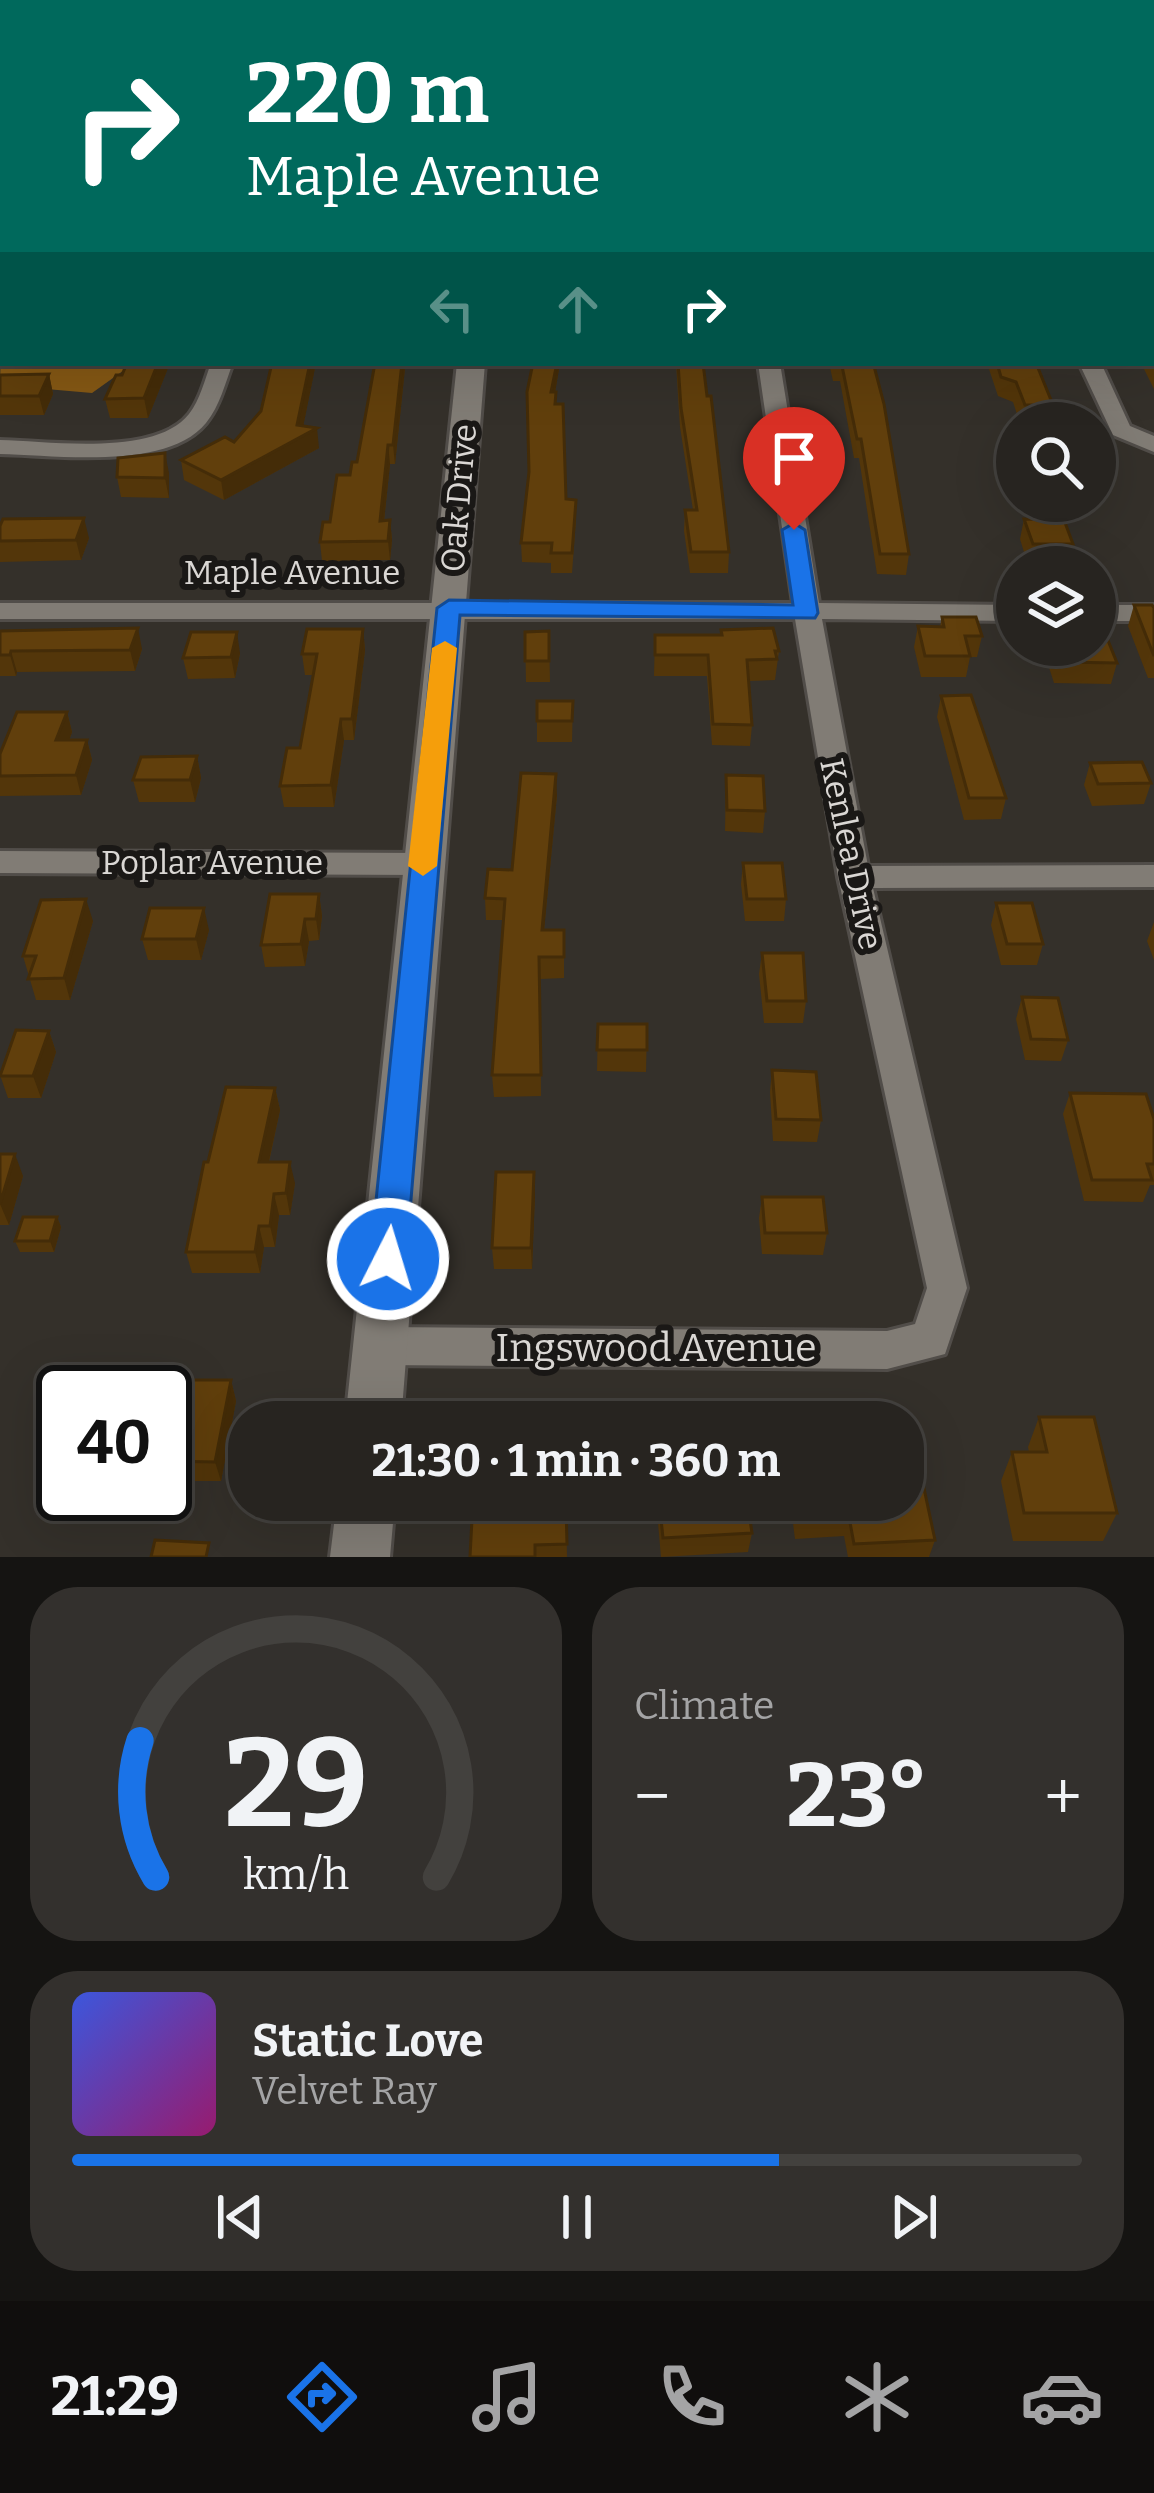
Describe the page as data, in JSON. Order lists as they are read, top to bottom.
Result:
{
  "streets": {
    "street": [
      "Oak Drive",
      "Maple Avenue",
      "Kenlea Drive",
      "Poplar Avenue",
      "Ingswood Avenue"
    ]
  },
  "crossings": [
    ["Oak Drive", "Maple Avenue"],
    ["Oak Drive", "Poplar Avenue"],
    ["Oak Drive", "Ingswood Avenue"],
    ["Maple Avenue", "Kenlea Drive"],
    ["Kenlea Drive", "Ingswood Avenue"]
  ],
  "page": {
    "turn": ["220 m", "Maple Avenue"],
    "limit": "40",
    "trip": "21:30 · 1 min · 360 m",
    "tile": "Climate",
    "heat": ["−", "23°", "+"],
    "song": ["Static Love", "Velvet Ray"],
    "tabs": "21:29",
    "gauge": ["29", "km/h"]
  }
}
